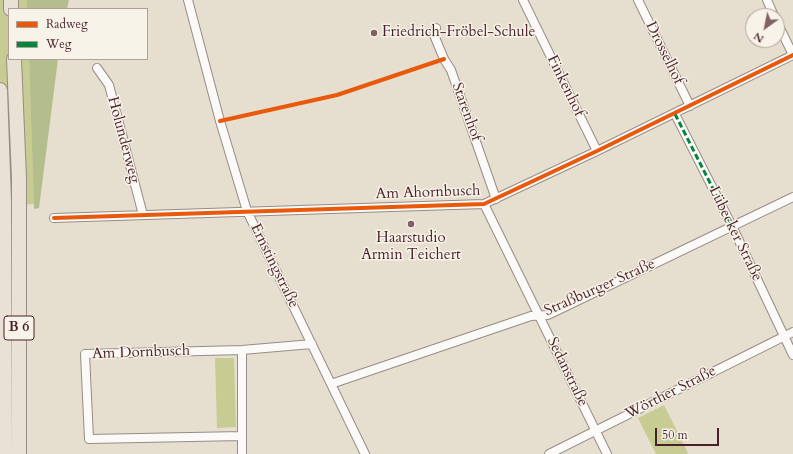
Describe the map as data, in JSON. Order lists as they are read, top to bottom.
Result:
{
  "streets": {
    "highway": ["B 6"],
    "street": [
      "Drosselhof",
      "Finkenhof",
      "Starenhof",
      "Holunderweg",
      "Am Ahornbusch",
      "Lübecker Straße",
      "Ernstingstraße",
      "Straßburger Straße",
      "Am Dornbusch",
      "Sedanstraße",
      "Wörther Straße"
    ]
  },
  "crossings": [
    ["Drosselhof", "Am Ahornbusch"],
    ["Finkenhof", "Am Ahornbusch"],
    ["Starenhof", "Am Ahornbusch"],
    ["Holunderweg", "Am Ahornbusch"],
    ["Am Ahornbusch", "Lübecker Straße"],
    ["Am Ahornbusch", "Ernstingstraße"],
    ["Am Ahornbusch", "Sedanstraße"],
    ["Lübecker Straße", "Straßburger Straße"],
    ["Lübecker Straße", "Wörther Straße"],
    ["Ernstingstraße", "Straßburger Straße"],
    ["Ernstingstraße", "Am Dornbusch"],
    ["Straßburger Straße", "Sedanstraße"],
    ["Sedanstraße", "Wörther Straße"]
  ],
  "places": ["Friedrich-Fröbel-Schule", "Haarstudio Armin Teichert"],
  "legend": ["Radweg", "Weg"],
  "scale_bar": "50 m",
  "north": "bottom left"
}
